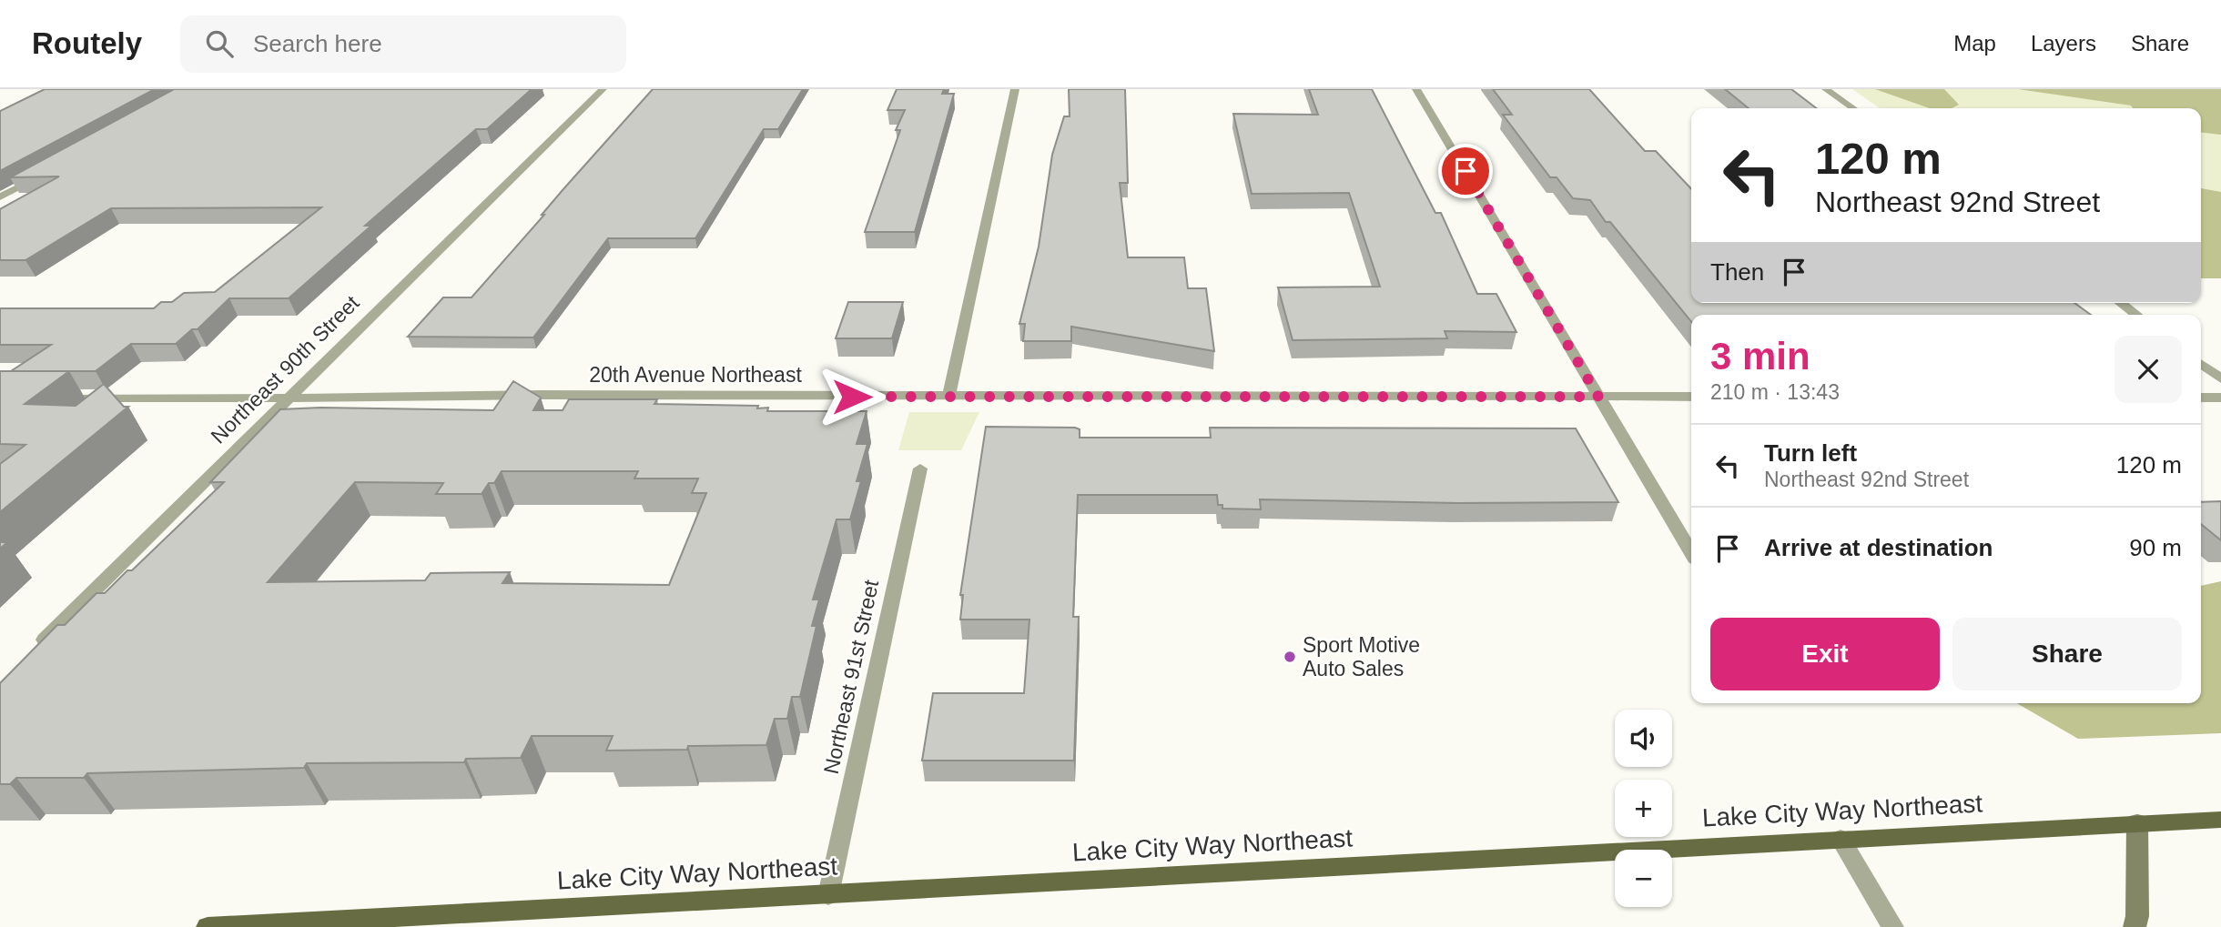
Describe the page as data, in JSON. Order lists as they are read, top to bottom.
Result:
{
  "streets": {
    "main road": ["Lake City Way Northeast"],
    "street": ["Northeast 90th Street", "20th Avenue Northeast", "Northeast 91st Street"]
  },
  "crossings": [
    ["Northeast 90th Street", "20th Avenue Northeast"],
    ["Northeast 91st Street", "Lake City Way Northeast"]
  ],
  "places": ["Sport Motive Auto Sales"],
  "page": {
    "header": "Routely",
    "search": "Search here",
    "nav": ["Map", "Layers", "Share"],
    "turn": ["120 m", "Northeast 92nd Street"],
    "then": "Then",
    "heading": ["3 min", "210 m · 13:43"],
    "list": [
      {
        "name": "Turn left",
        "note": "Northeast 92nd Street",
        "value": "120 m"
      },
      {
        "name": "Arrive at destination",
        "value": "90 m"
      }
    ],
    "buttons": ["Exit", "Share"],
    "map_buttons": ["+", "−"]
  }
}
